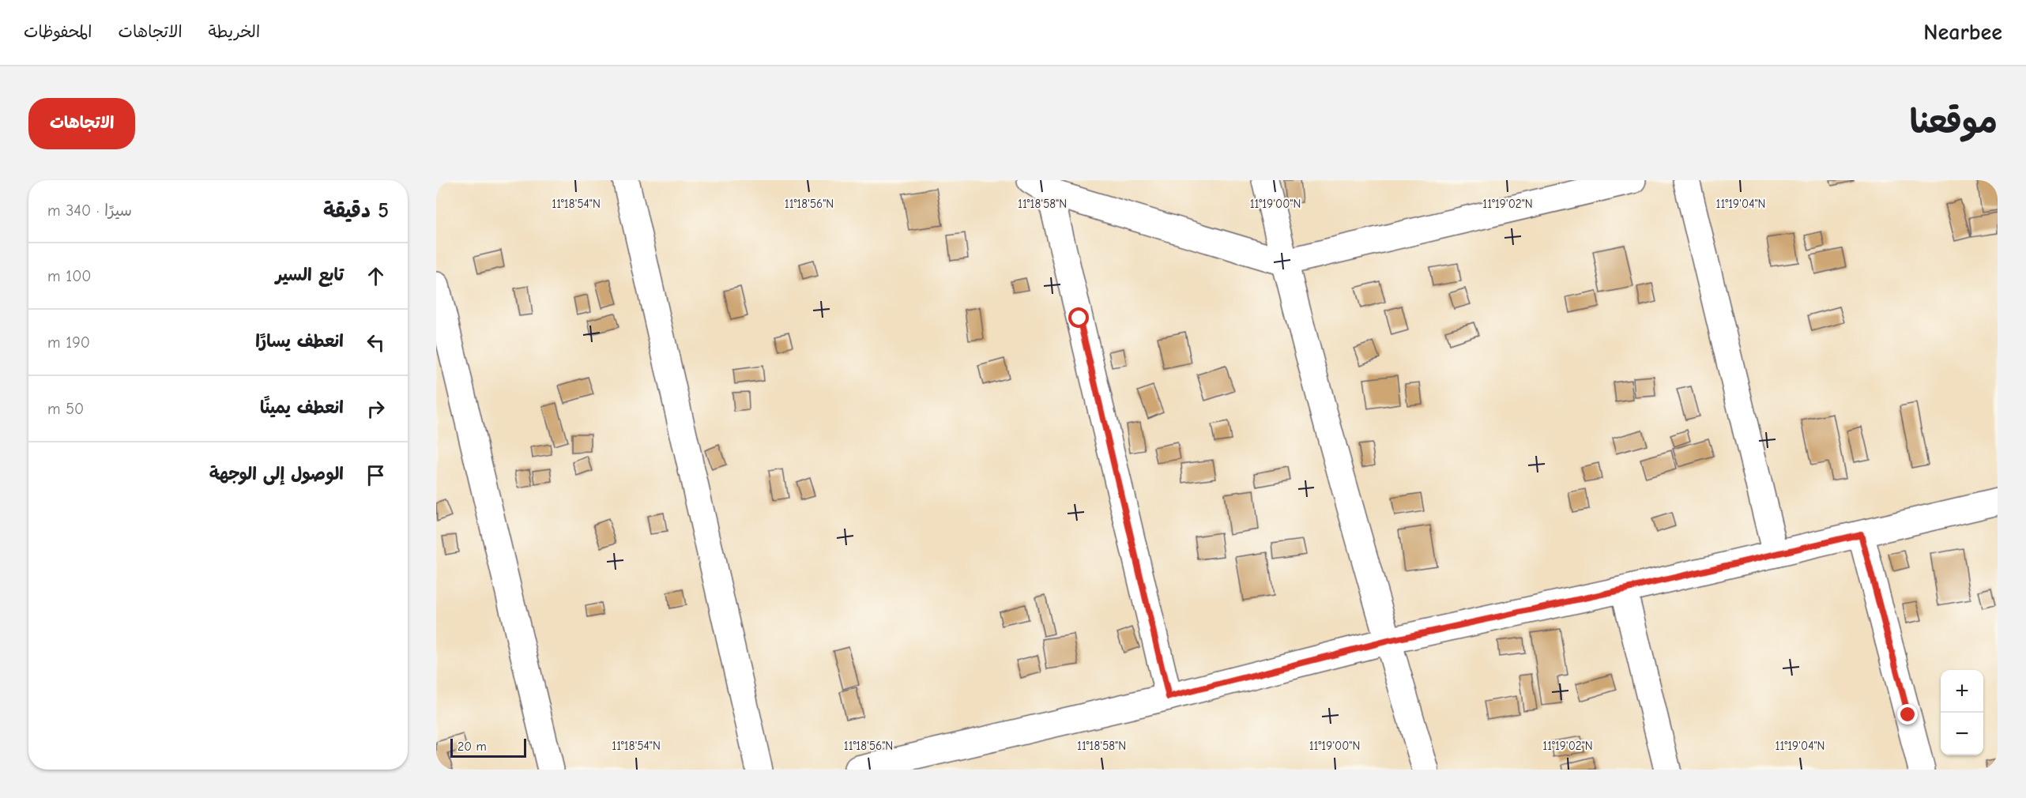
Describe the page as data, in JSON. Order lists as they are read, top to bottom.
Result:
{
  "scale_bar": "20 m",
  "page": {
    "header": "Nearbee",
    "nav": ["الخريطة", "الاتجاهات", "المحفوظات"],
    "title": "موقعنا",
    "buttons": "الاتجاهات",
    "heading": ["5 دقيقة", "سيرًا · 340 m"],
    "list": [
      ["تابع السير", "100 m"],
      ["انعطف يسارًا", "190 m"],
      ["انعطف يمينًا", "50 m"],
      "الوصول إلى الوجهة"
    ],
    "map_buttons": ["+", "−"],
    "scale": "20 m"
  },
  "coordinates": [
    "11°18'54\"N",
    "11°18'56\"N",
    "11°18'58\"N",
    "11°19'00\"N",
    "11°19'02\"N",
    "11°19'04\"N"
  ]
}
